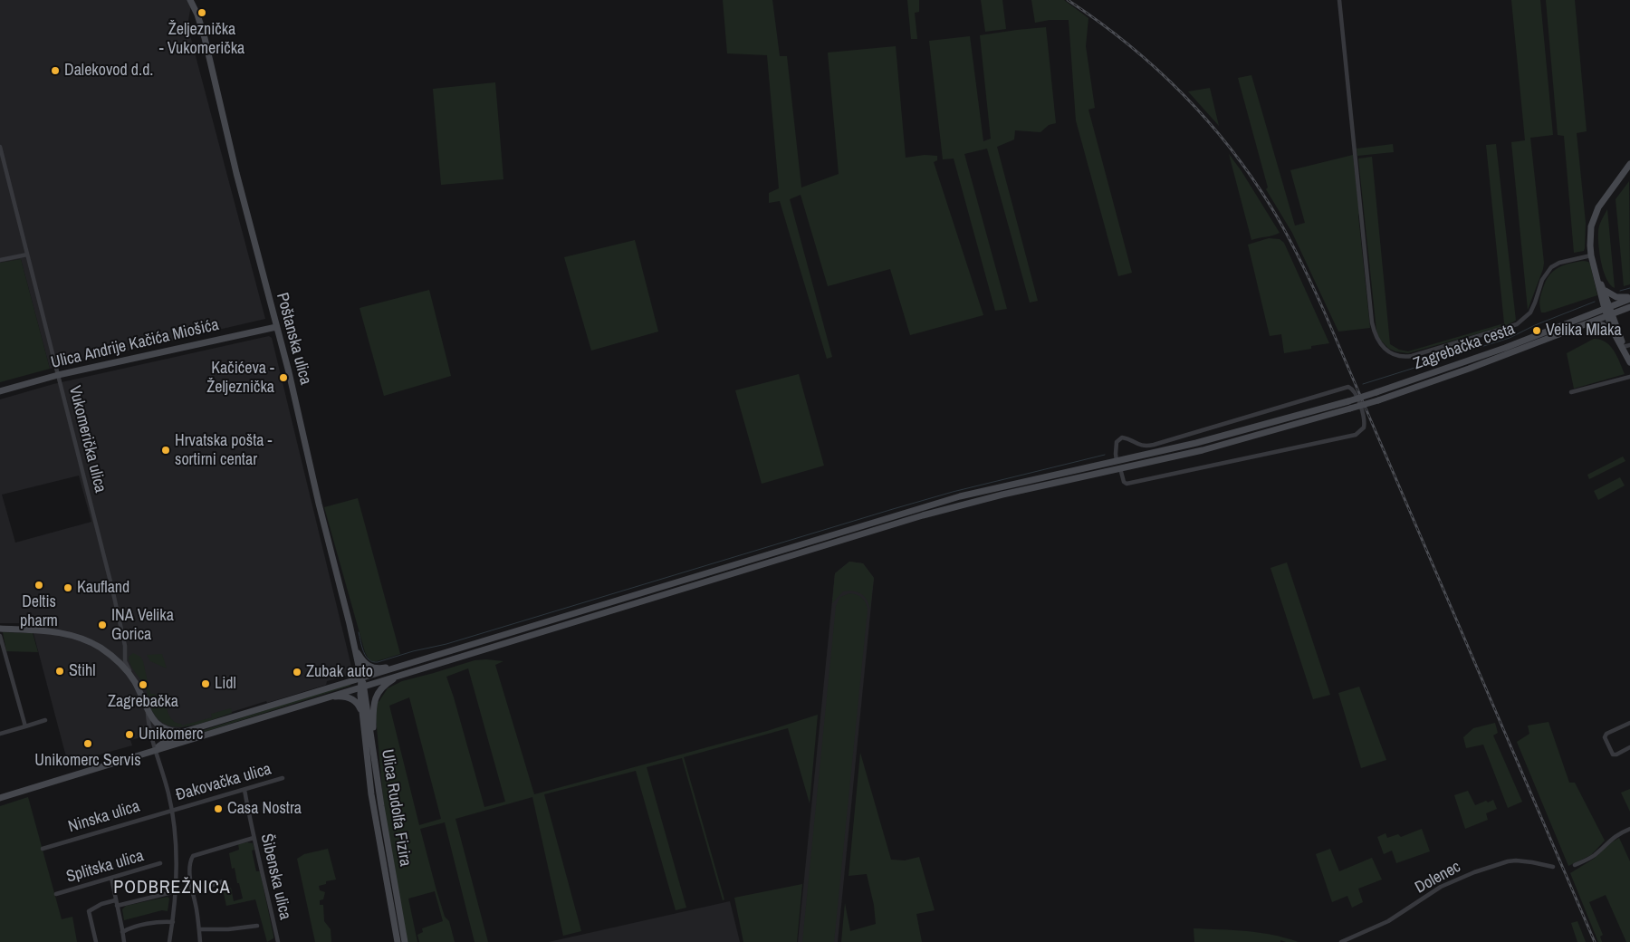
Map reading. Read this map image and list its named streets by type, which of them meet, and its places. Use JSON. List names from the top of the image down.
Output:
{
  "streets": {
    "main road": [
      "Poštanska ulica",
      "Ulica Andrije Kačića Miošića",
      "Zagrebačka cesta",
      "Ulica Rudolfa Fizira"
    ],
    "street": [
      "Vukomerička ulica",
      "Đakovačka ulica",
      "Ninska ulica",
      "Splitska ulica",
      "Šibenska ulica",
      "Dolenec"
    ]
  },
  "crossings": [
    ["Poštanska ulica", "Ulica Andrije Kačića Miošića"],
    ["Poštanska ulica", "Ulica Rudolfa Fizira"],
    ["Ulica Andrije Kačića Miošića", "Vukomerička ulica"],
    ["Đakovačka ulica", "Ninska ulica"],
    ["Đakovačka ulica", "Šibenska ulica"]
  ],
  "districts": ["PODBREŽNICA"],
  "places": [
    "Željeznička - Vukomerička",
    "Dalekovod d.d.",
    "Velika Mlaka",
    "Kačićeva - Željeznička",
    "Hrvatska pošta - sortirni centar",
    "Deltis pharm",
    "Kaufland",
    "INA Velika Gorica",
    "Stihl",
    "Zubak auto",
    "Lidl",
    "Zagrebačka",
    "Unikomerc",
    "Unikomerc Servis",
    "Casa Nostra"
  ]
}
